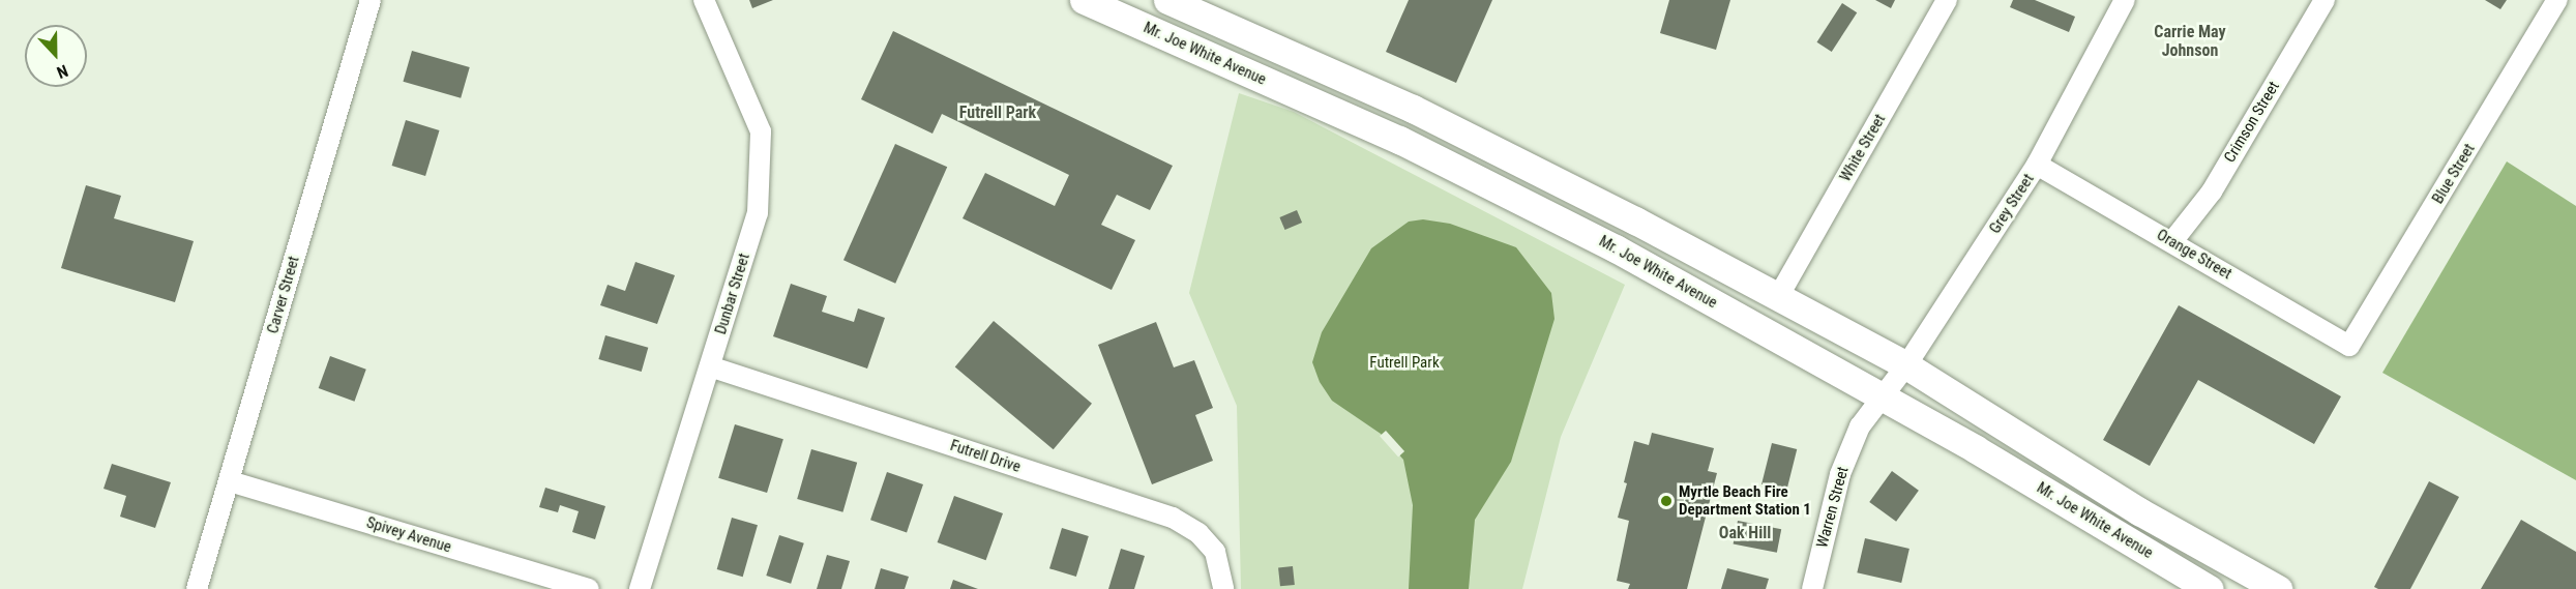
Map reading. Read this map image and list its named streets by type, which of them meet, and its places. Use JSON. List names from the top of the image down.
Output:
{
  "streets": {
    "main road": ["Mr. Joe White Avenue"],
    "street": [
      "Crimson Street",
      "White Street",
      "Blue Street",
      "Grey Street",
      "Orange Street",
      "Dunbar Street",
      "Carver Street",
      "Futrell Drive",
      "Warren Street",
      "Spivey Avenue"
    ]
  },
  "crossings": [
    ["Mr. Joe White Avenue", "White Street"],
    ["Mr. Joe White Avenue", "Grey Street"],
    ["Mr. Joe White Avenue", "Warren Street"],
    ["Crimson Street", "Orange Street"],
    ["Blue Street", "Orange Street"],
    ["Grey Street", "Orange Street"],
    ["Grey Street", "Warren Street"],
    ["Dunbar Street", "Futrell Drive"],
    ["Carver Street", "Spivey Avenue"]
  ],
  "districts": ["Carrie May Johnson", "Futrell Park", "Oak Hill"],
  "parks": ["Futrell Park"],
  "places": ["Myrtle Beach Fire Department Station 1"],
  "north": "bottom"
}
